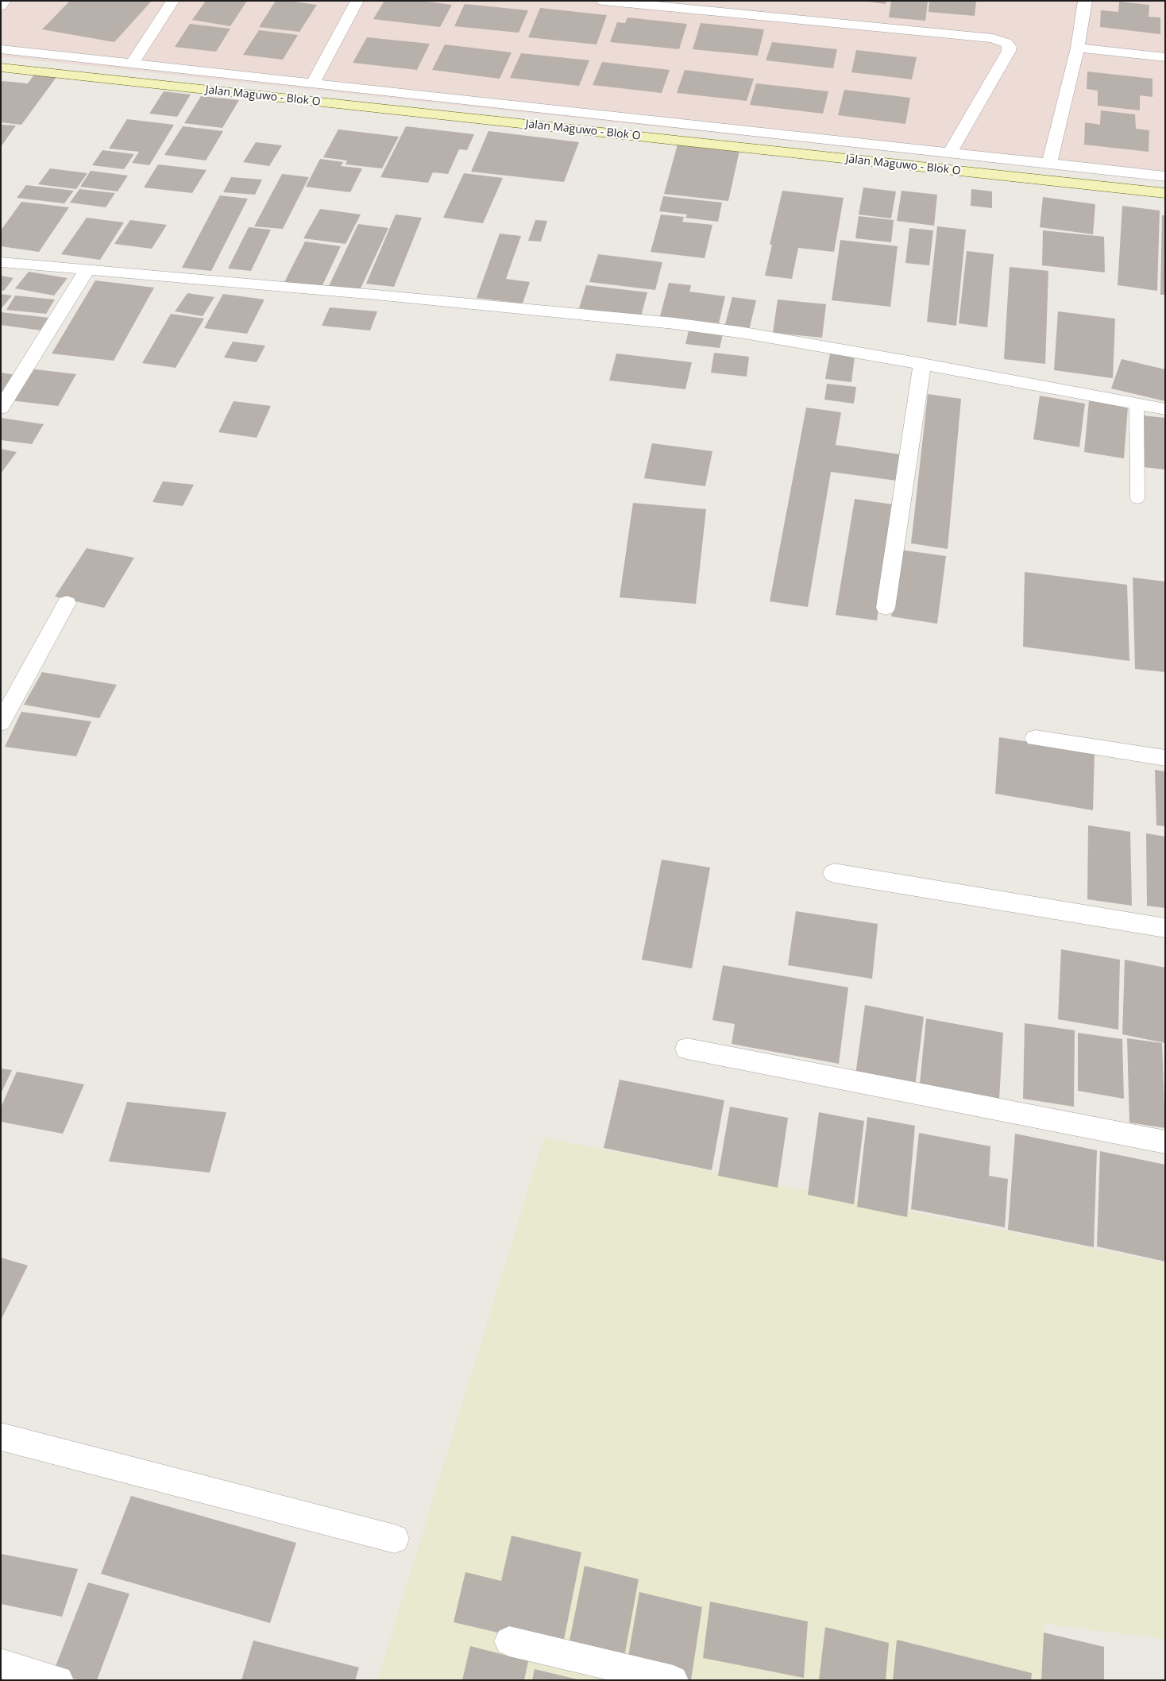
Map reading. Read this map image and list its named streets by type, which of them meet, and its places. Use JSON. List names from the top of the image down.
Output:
{
  "streets": {
    "main road": ["Jalan Maguwo - Blok O"]
  }
}
